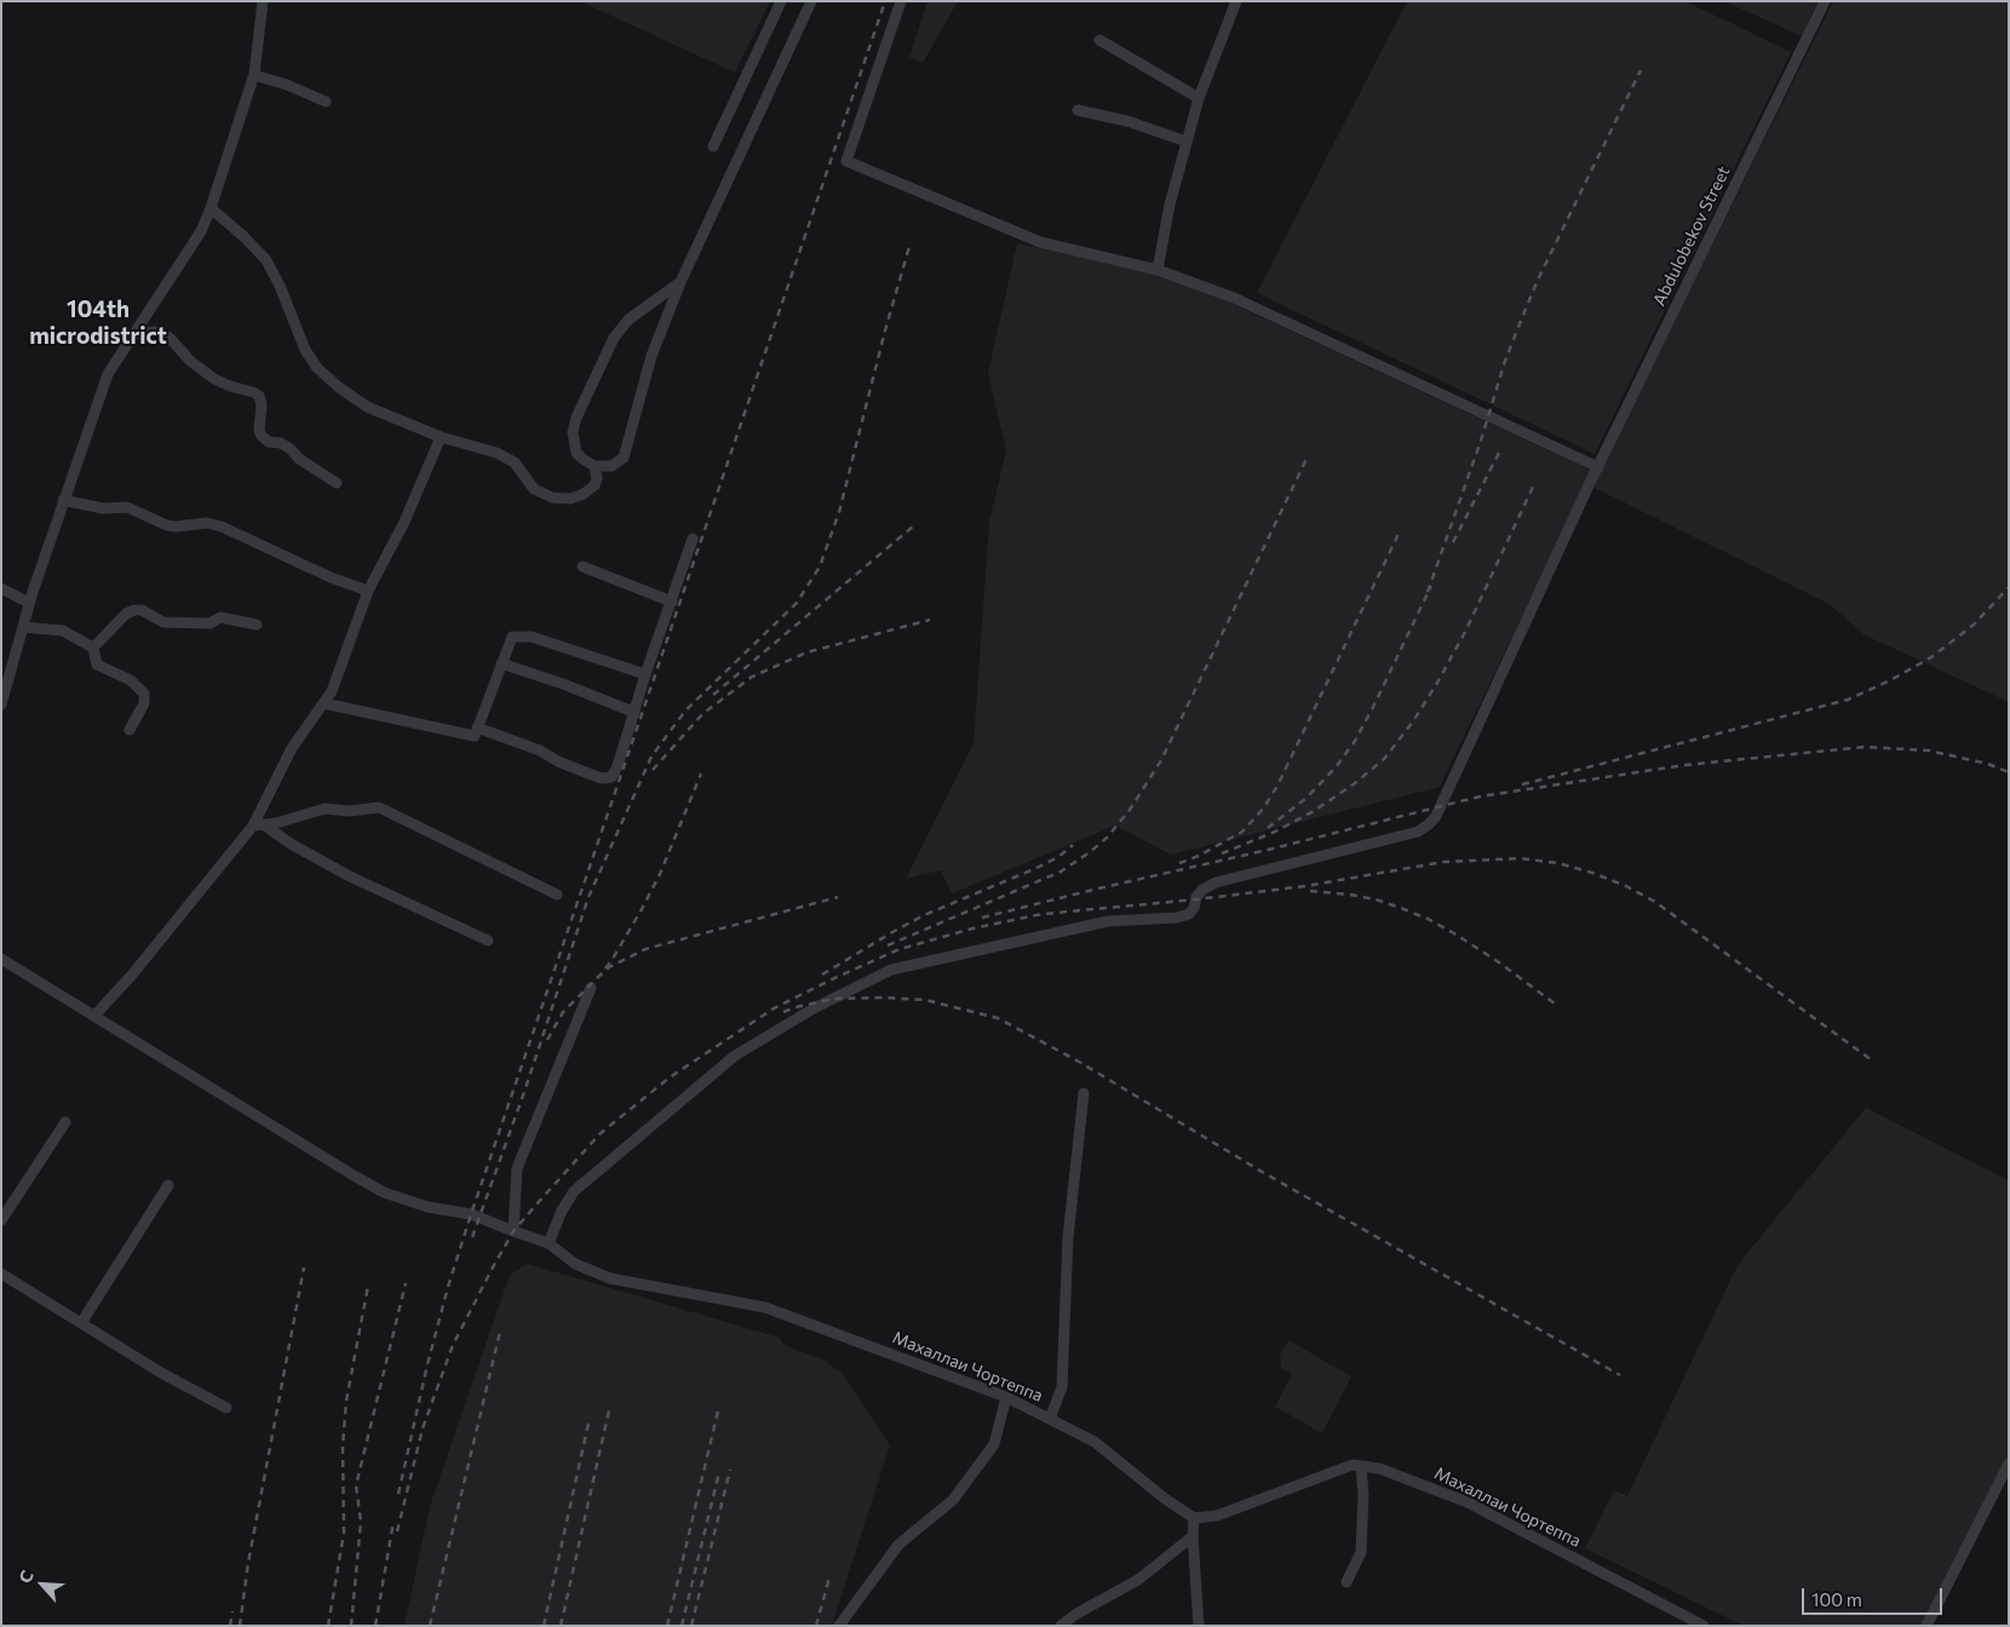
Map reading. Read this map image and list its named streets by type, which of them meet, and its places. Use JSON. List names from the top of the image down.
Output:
{
  "streets": {
    "street": ["Abdulobekov Street", "Махаллаи Чортеппа"]
  },
  "crossings": [
    ["Abdulobekov Street", "Махаллаи Чортеппа"]
  ],
  "districts": ["104th microdistrict"],
  "scale_bar": "100 m",
  "north": "top left"
}
